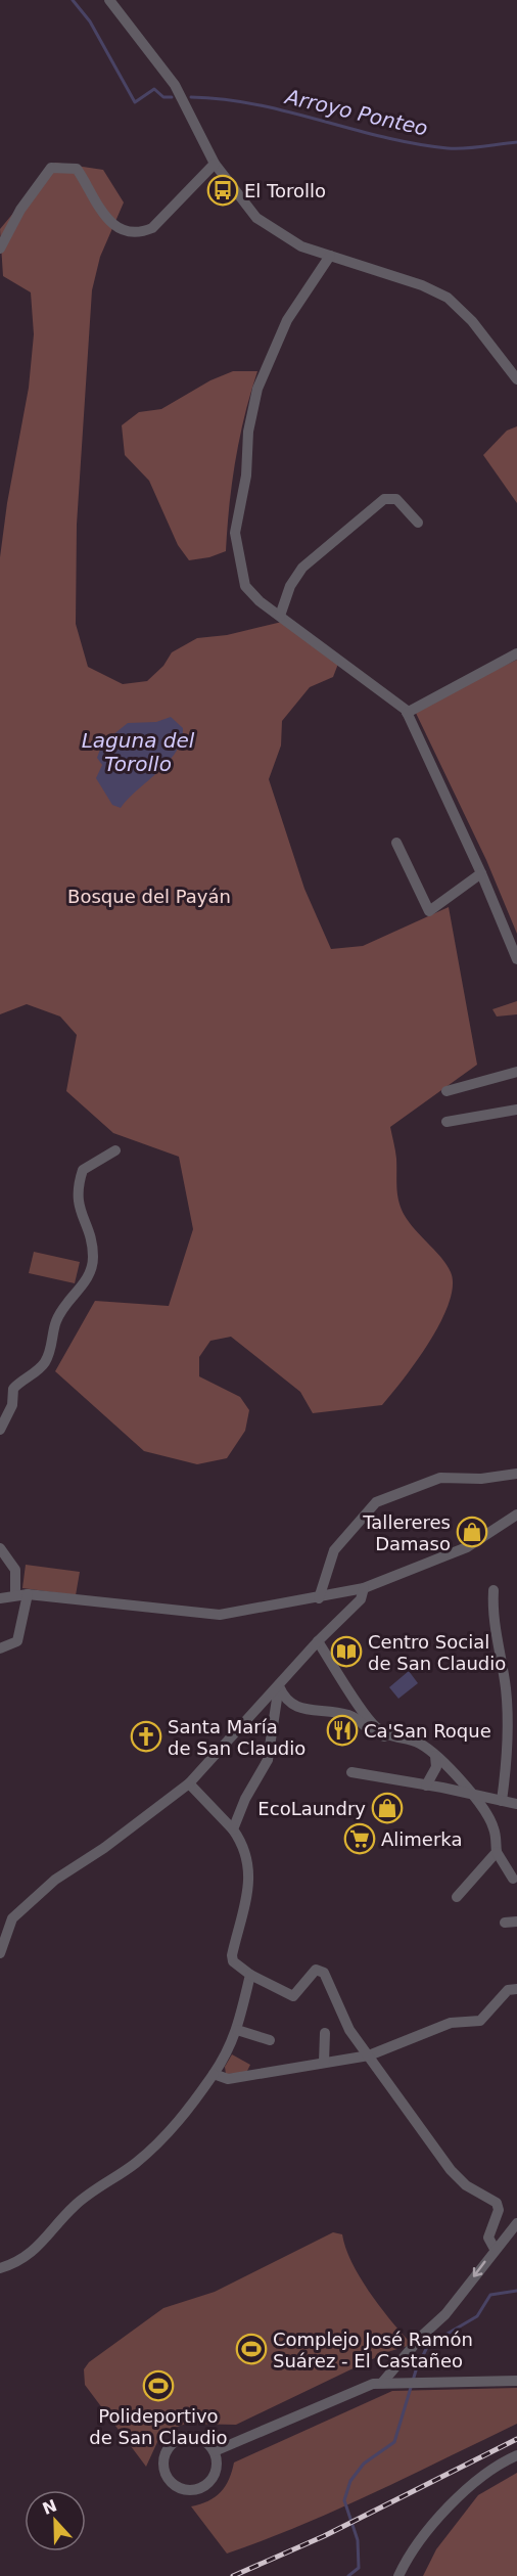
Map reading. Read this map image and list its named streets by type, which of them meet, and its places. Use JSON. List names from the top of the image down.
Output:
{
  "water": ["Arroyo Ponteo", "Laguna del Torollo"],
  "parks": ["Bosque del Payán"],
  "places": {
    "bus stop": ["El Torollo"],
    "shop": ["Tallereres Damaso", "EcoLaundry"],
    "library": ["Centro Social de San Claudio"],
    "restaurant": ["Ca'San Roque"],
    "church": ["Santa María de San Claudio"],
    "supermarket": ["Alimerka"],
    "sports": ["Complejo José Ramón Suárez - El Castañeo", "Polideportivo de San Claudio"]
  },
  "north": "top"
}
